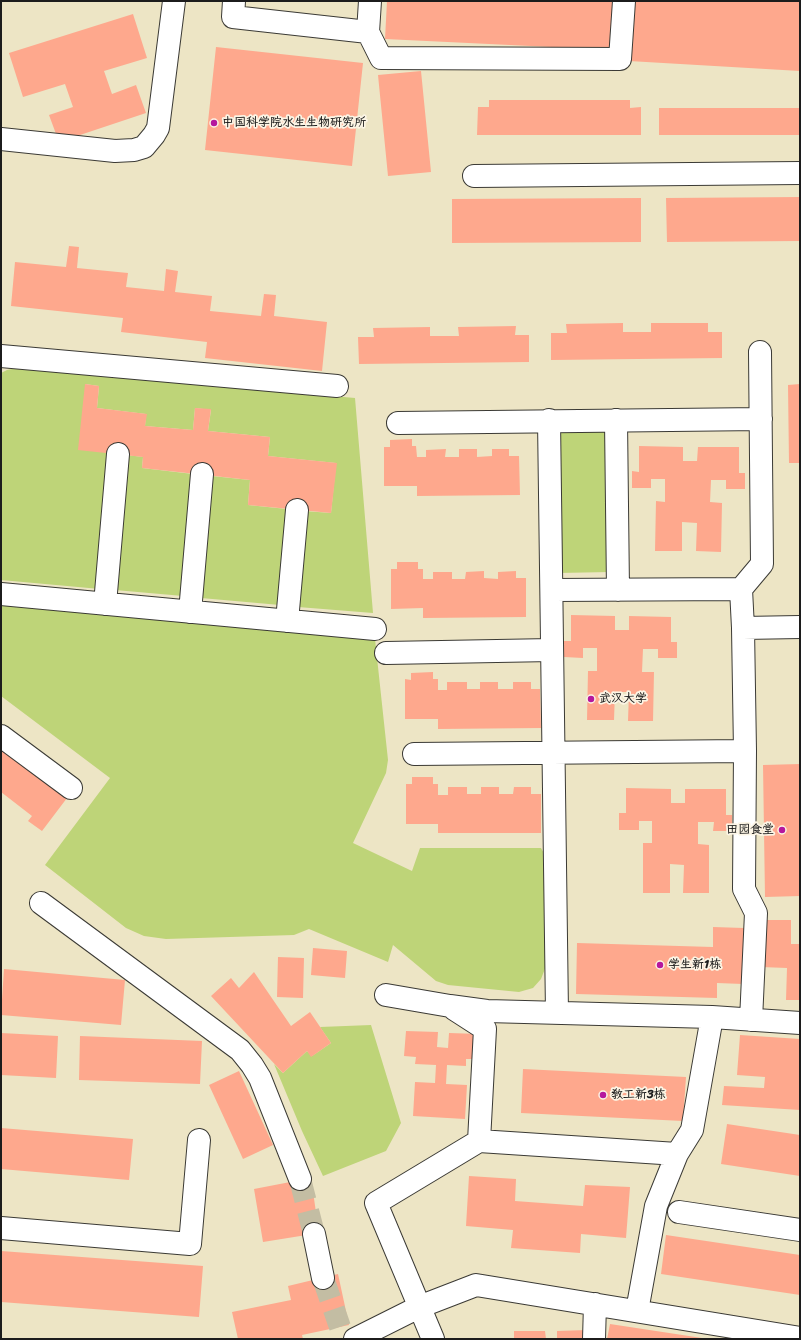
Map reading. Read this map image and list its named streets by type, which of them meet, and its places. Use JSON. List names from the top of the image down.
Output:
{
  "places": [
    "中国科学院水生生物研究所",
    "武汉大学",
    "田园食堂",
    "学生新1栋",
    "教工新3栋"
  ]
}
